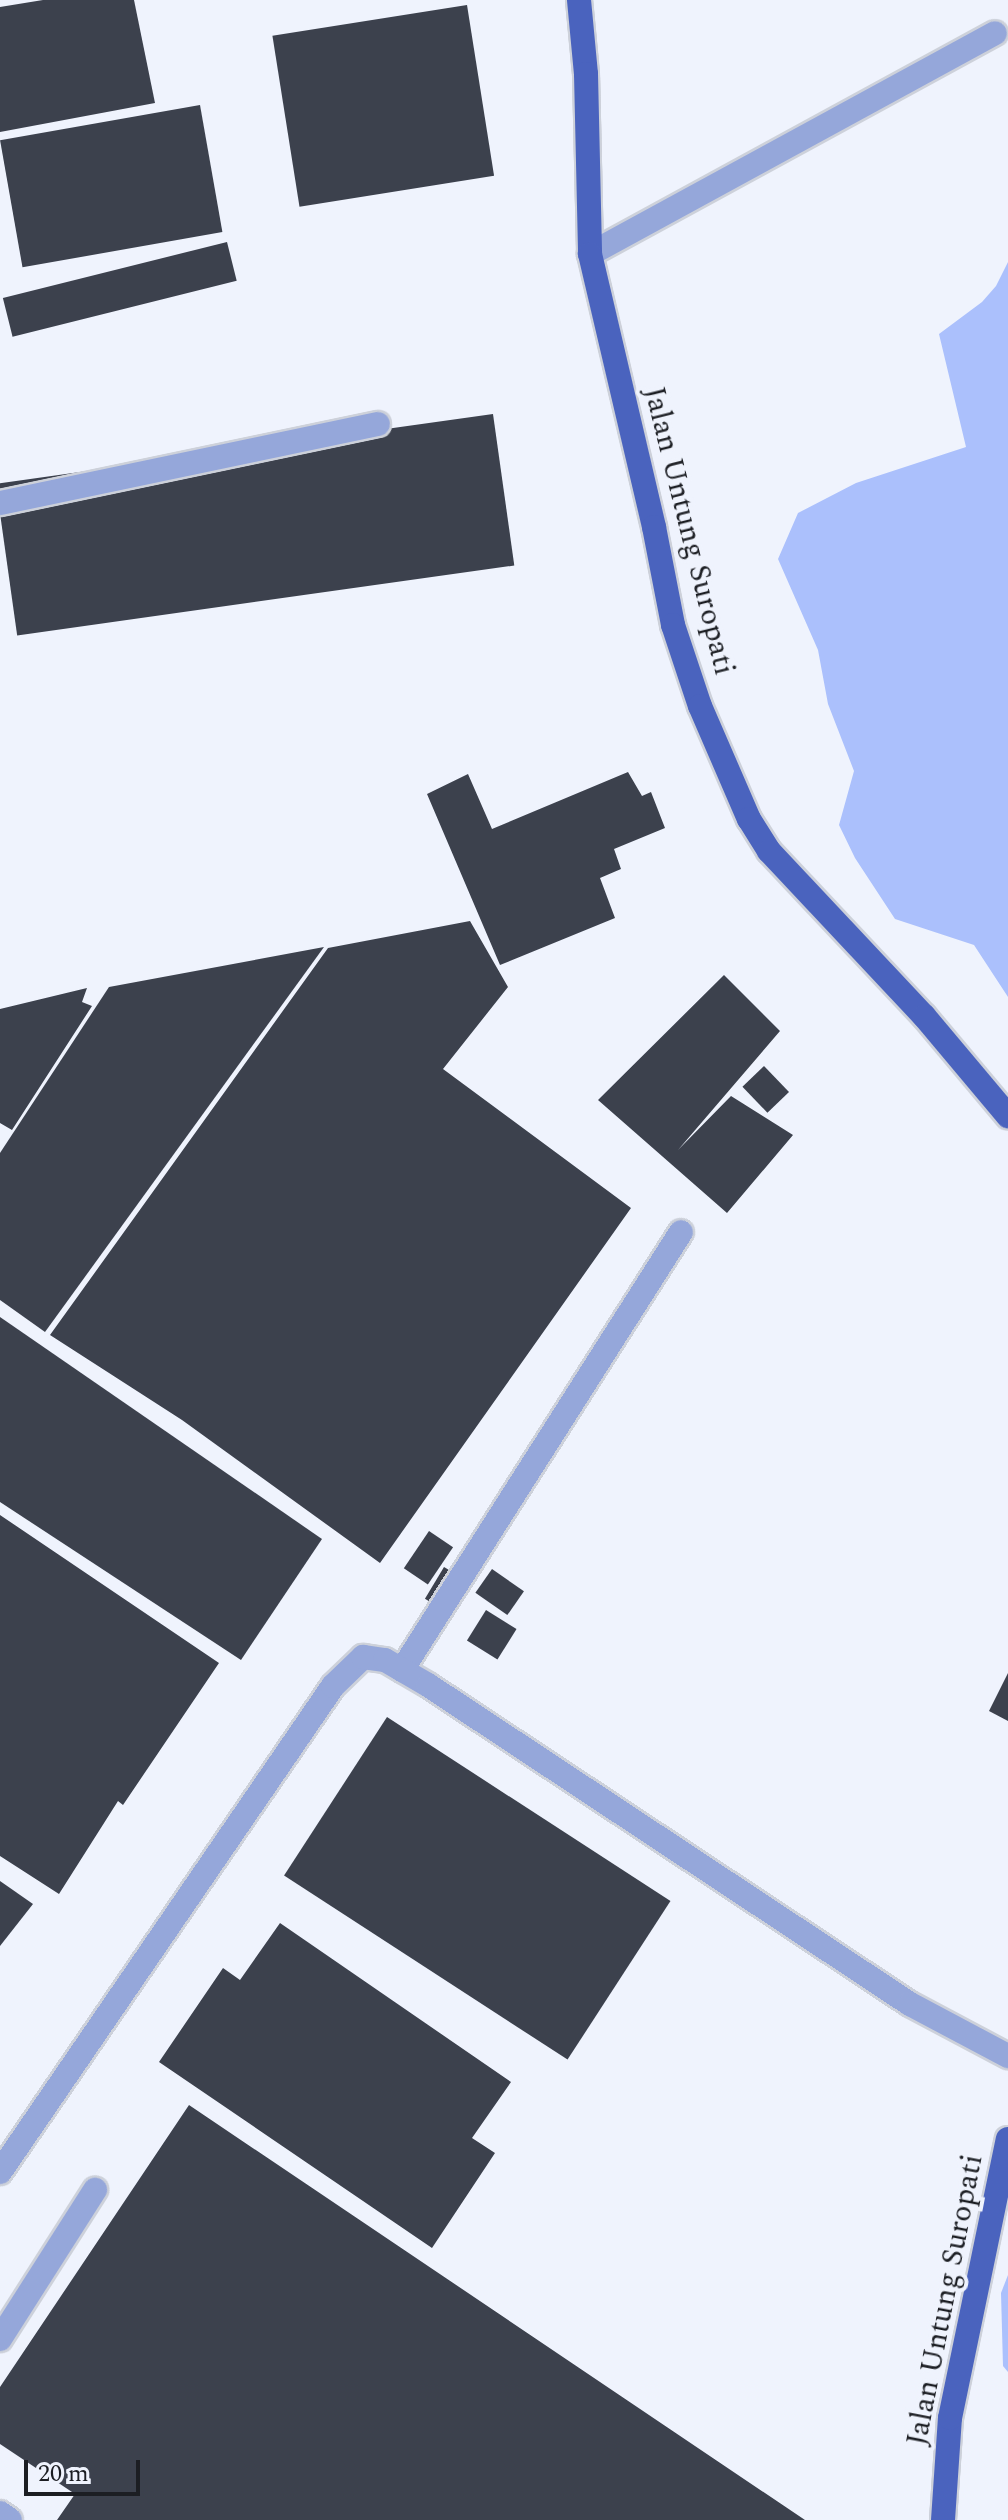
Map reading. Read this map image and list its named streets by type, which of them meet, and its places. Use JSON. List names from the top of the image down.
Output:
{
  "streets": {
    "main road": ["Jalan Untung Suropati"]
  },
  "scale_bar": "20 m"
}
